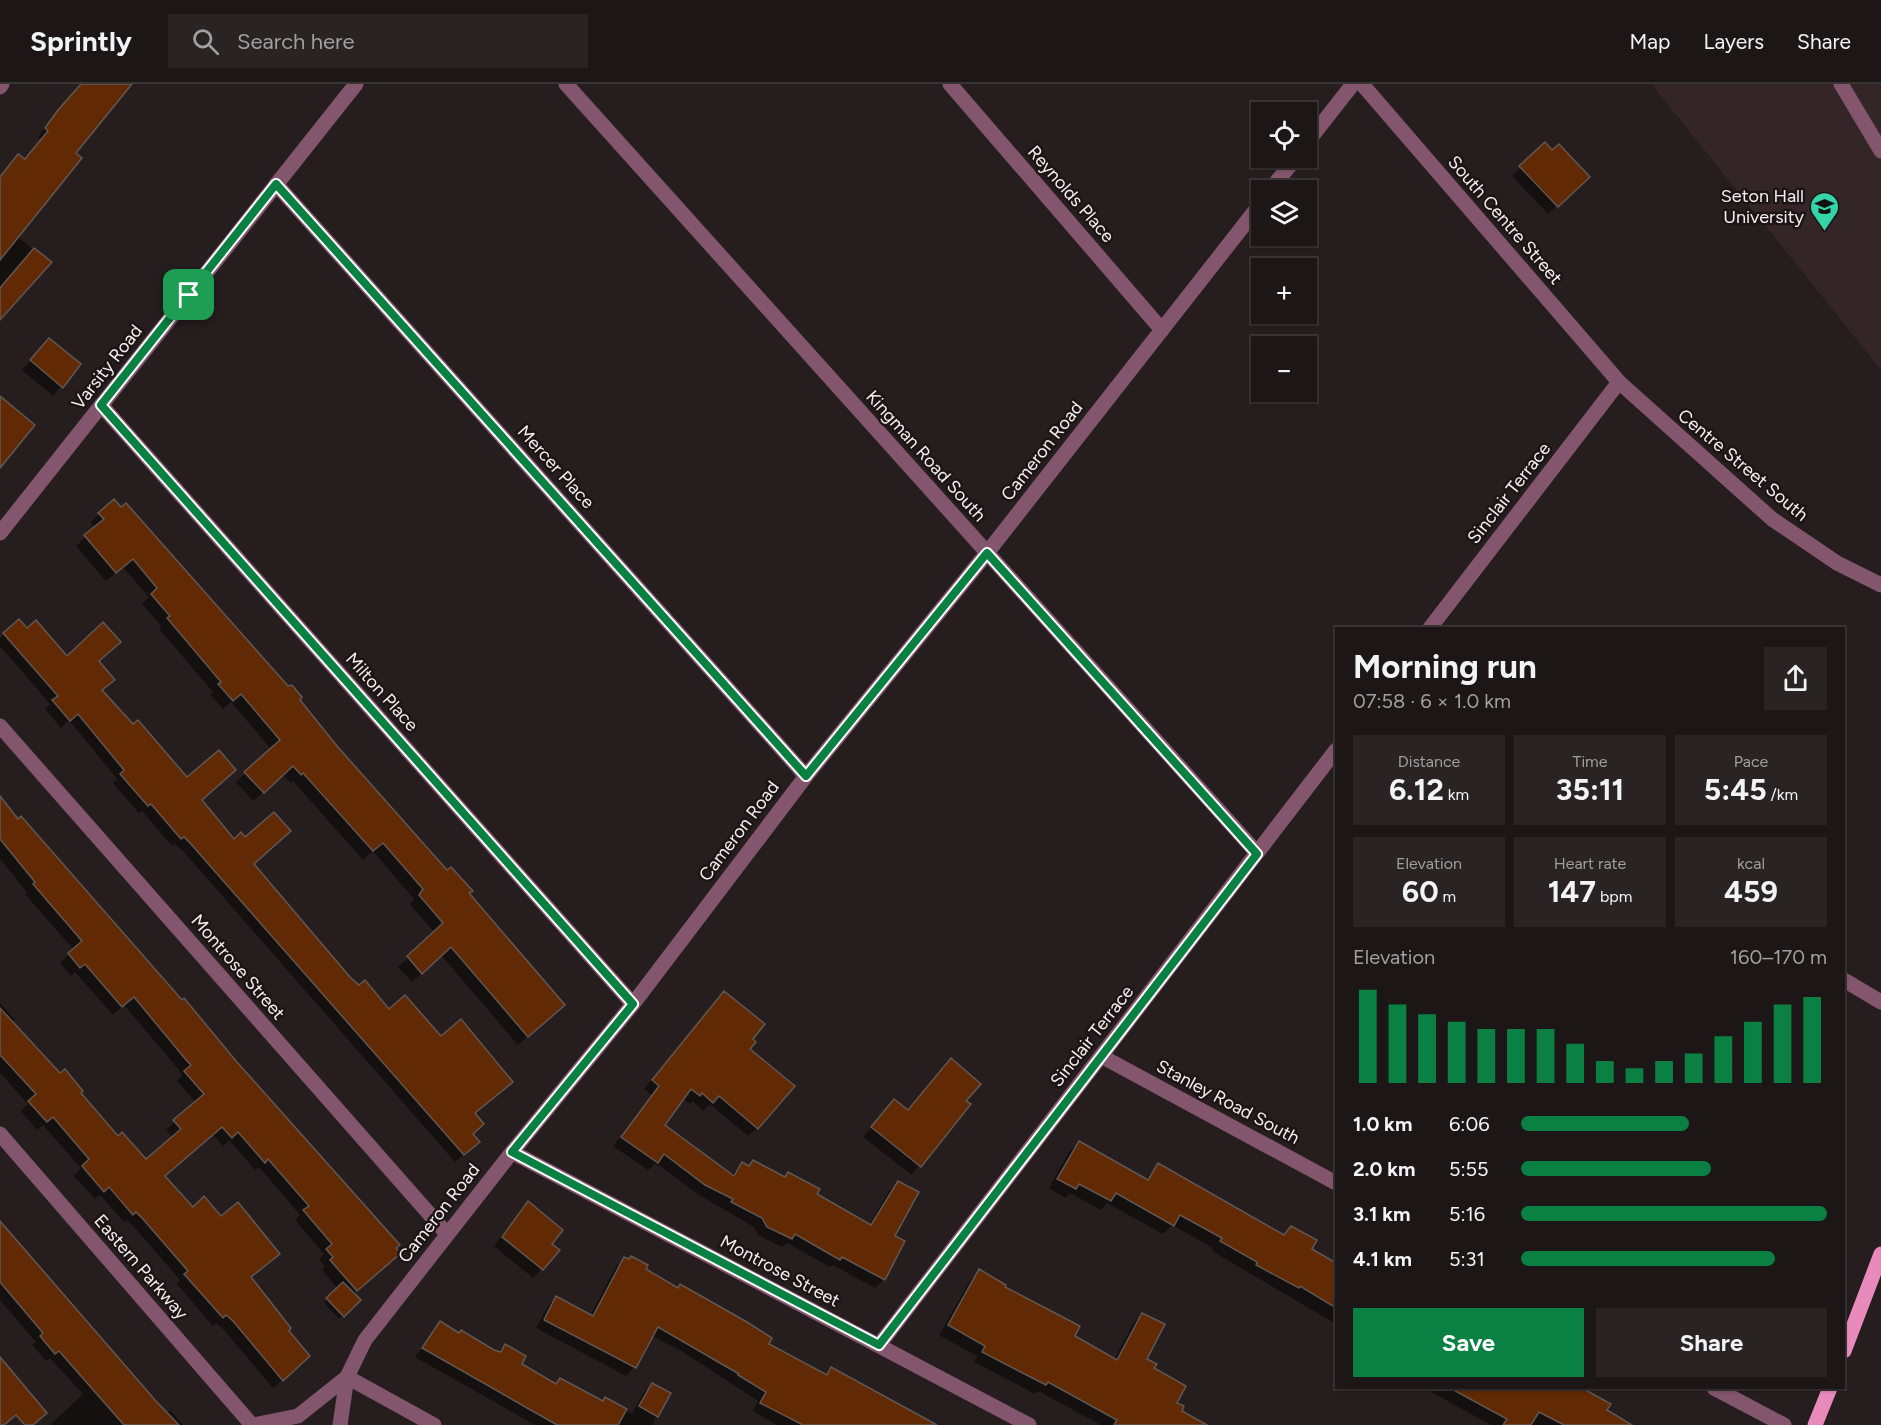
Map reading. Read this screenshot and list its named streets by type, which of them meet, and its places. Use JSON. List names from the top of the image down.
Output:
{
  "streets": {
    "street": [
      "Reynolds Place",
      "South Centre Street",
      "Varsity Road",
      "Cameron Road",
      "Kingman Road South",
      "Centre Street South",
      "Mercer Place",
      "Sinclair Terrace",
      "Milton Place",
      "Montrose Street",
      "Stanley Road South",
      "Eastern Parkway"
    ]
  },
  "crossings": [
    ["Reynolds Place", "Cameron Road"],
    ["South Centre Street", "Centre Street South"],
    ["South Centre Street", "Sinclair Terrace"],
    ["Varsity Road", "Mercer Place"],
    ["Varsity Road", "Milton Place"],
    ["Cameron Road", "Kingman Road South"],
    ["Cameron Road", "Mercer Place"],
    ["Cameron Road", "Milton Place"],
    ["Cameron Road", "Montrose Street"],
    ["Cameron Road", "Eastern Parkway"],
    ["Kingman Road South", "Sinclair Terrace"],
    ["Centre Street South", "Sinclair Terrace"],
    ["Sinclair Terrace", "Montrose Street"],
    ["Sinclair Terrace", "Stanley Road South"]
  ],
  "places": {
    "school or university": ["Seton Hall University"]
  },
  "page": {
    "header": "Sprintly",
    "search": "Search here",
    "nav": ["Map", "Layers", "Share"],
    "map_buttons": ["+", "−"],
    "heading": ["Morning run", "07:58 · 6 × 1.0 km"],
    "stats": [
      ["Distance", "6.12 km"],
      ["Time", "35:11"],
      ["Pace", "5:45 /km"],
      ["Elevation", "60 m"],
      ["Heart rate", "147 bpm"],
      ["kcal", "459"]
    ],
    "chart": ["Elevation", "160–170 m"],
    "list": [
      {
        "name": "1.0 km",
        "note": "6:06"
      },
      {
        "name": "2.0 km",
        "note": "5:55"
      },
      {
        "name": "3.1 km",
        "note": "5:16"
      },
      {
        "name": "4.1 km",
        "note": "5:31"
      }
    ],
    "buttons": ["Save", "Share"]
  }
}
